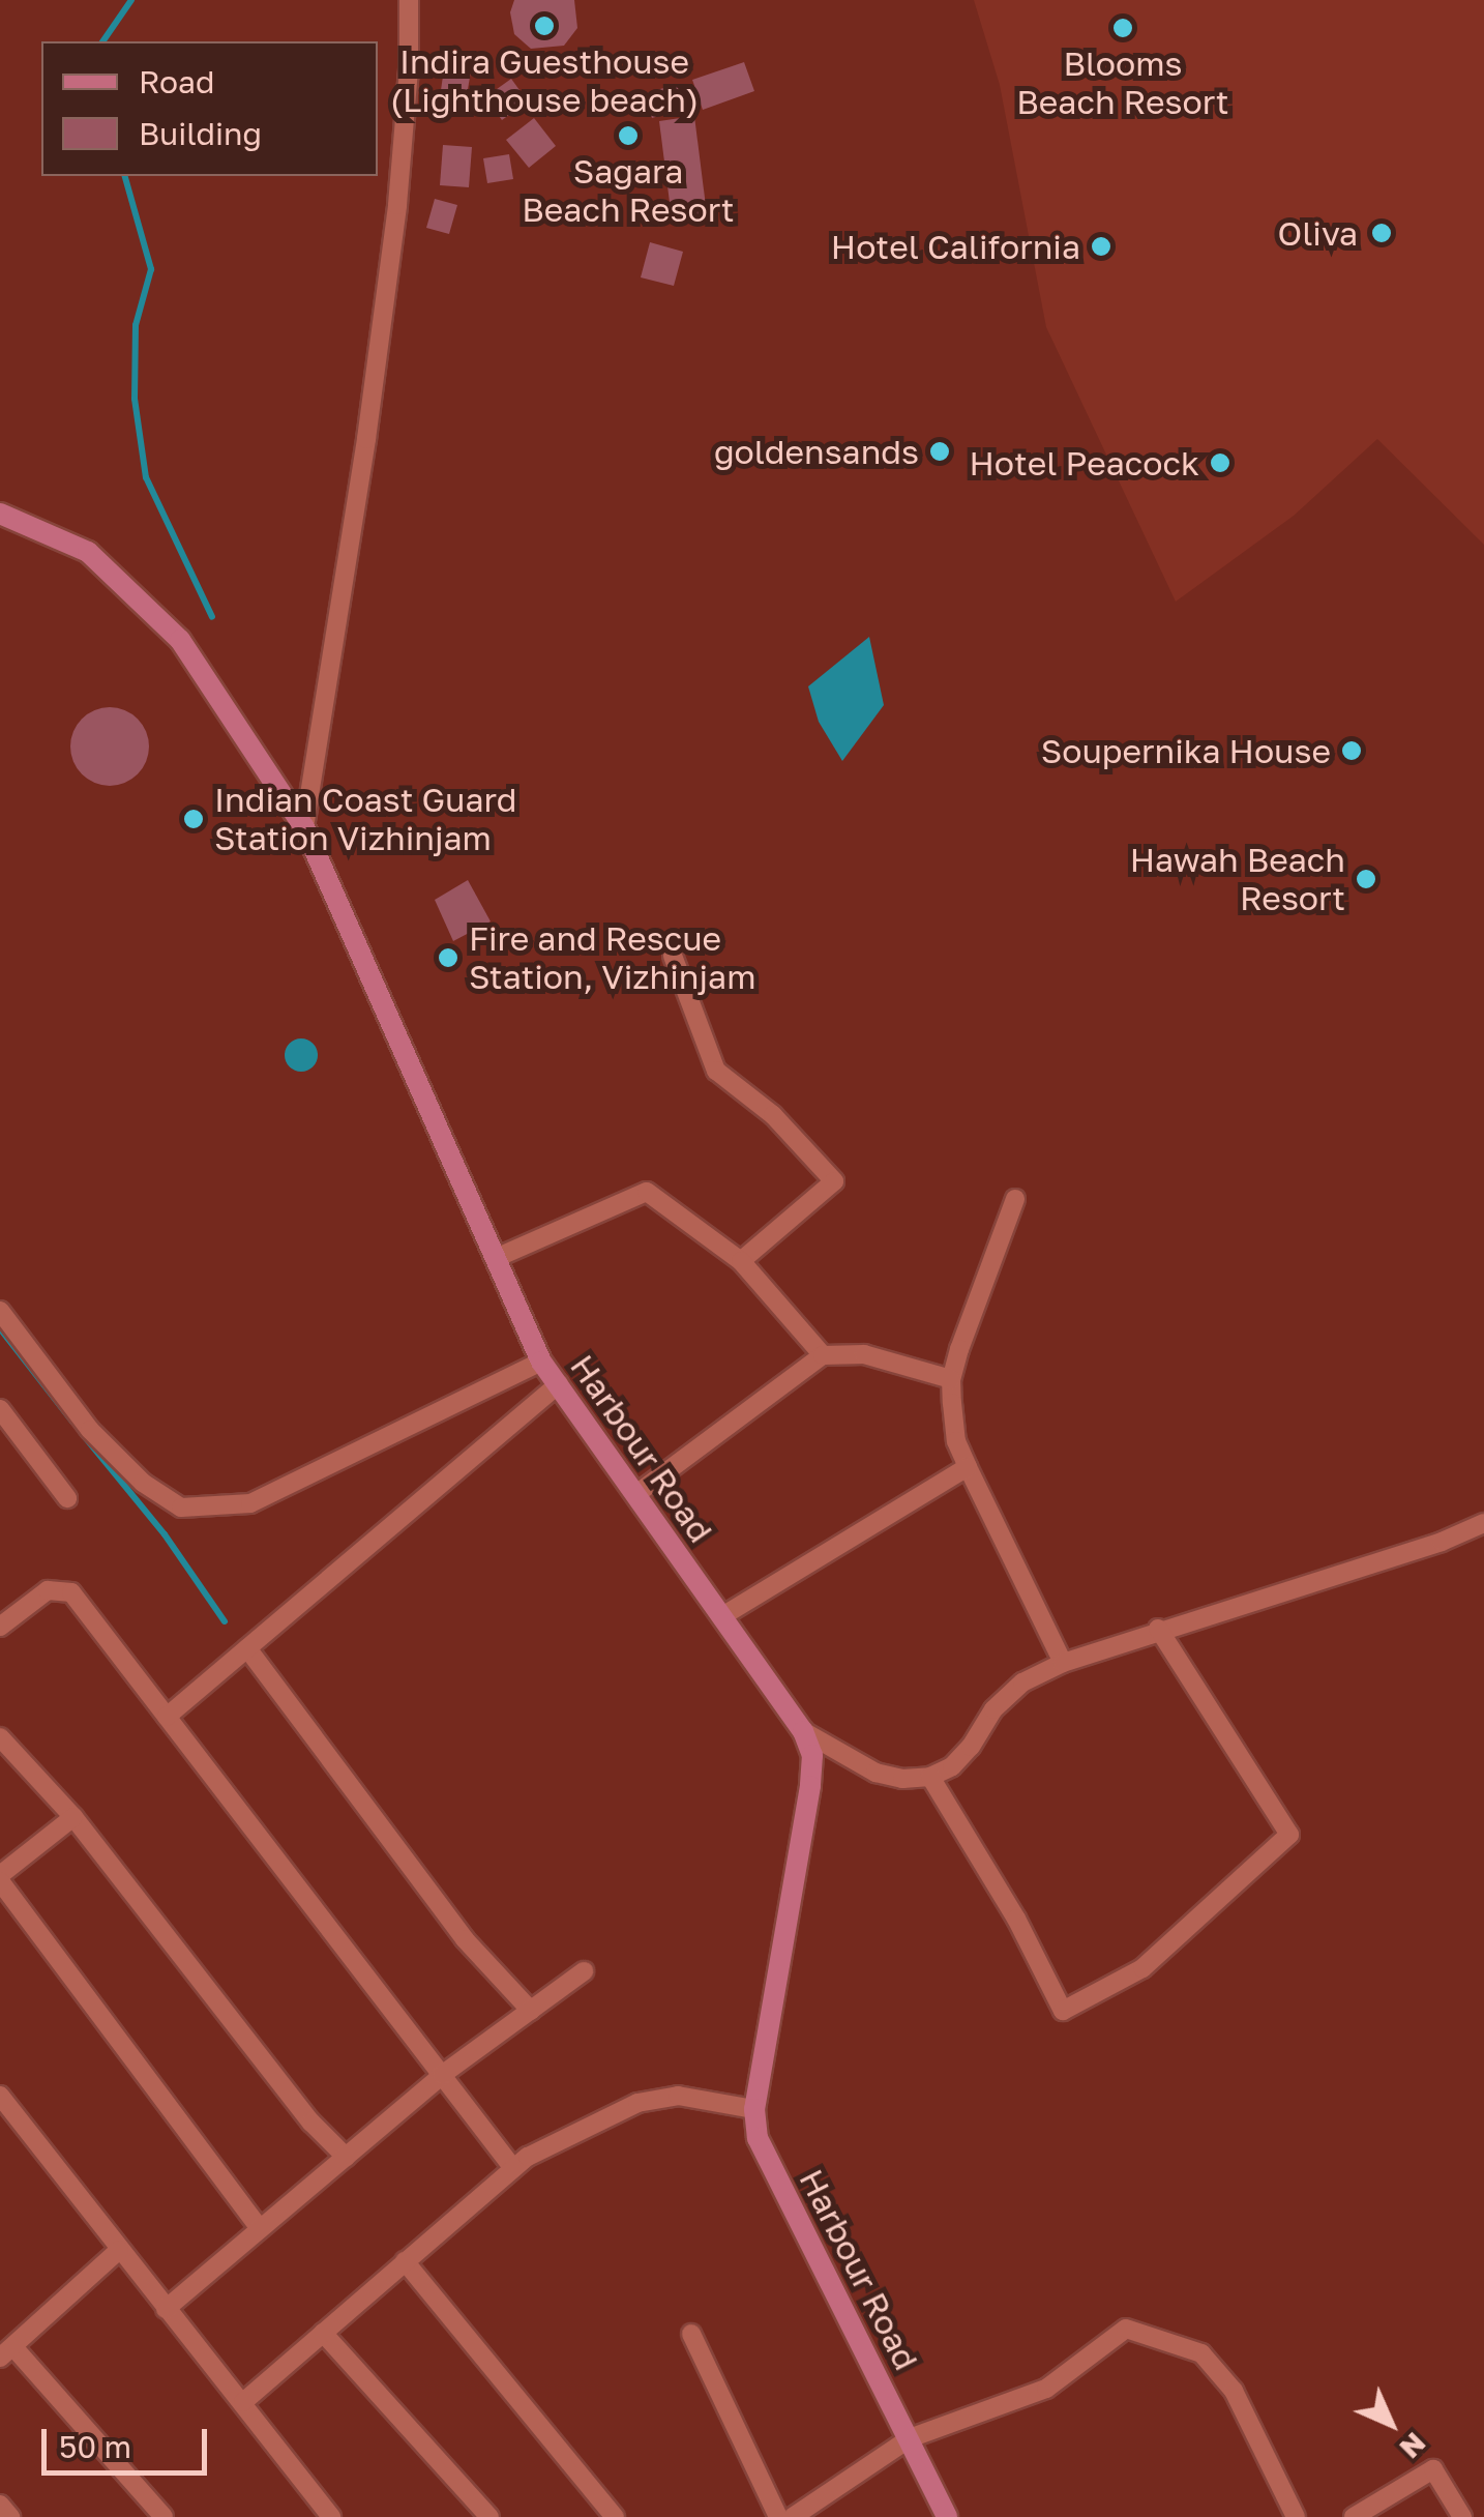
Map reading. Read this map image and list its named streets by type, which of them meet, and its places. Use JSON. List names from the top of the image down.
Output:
{
  "streets": {
    "street": ["Harbour Road"]
  },
  "places": [
    "Indira Guesthouse (Lighthouse beach)",
    "Blooms Beach Resort",
    "Sagara Beach Resort",
    "Oliva",
    "Hotel California",
    "goldensands",
    "Hotel Peacock",
    "Soupernika House",
    "Indian Coast Guard Station Vizhinjam",
    "Hawah Beach Resort",
    "Fire and Rescue Station, Vizhinjam"
  ],
  "legend": ["Road", "Building"],
  "scale_bar": "50 m",
  "north": "bottom right"
}
